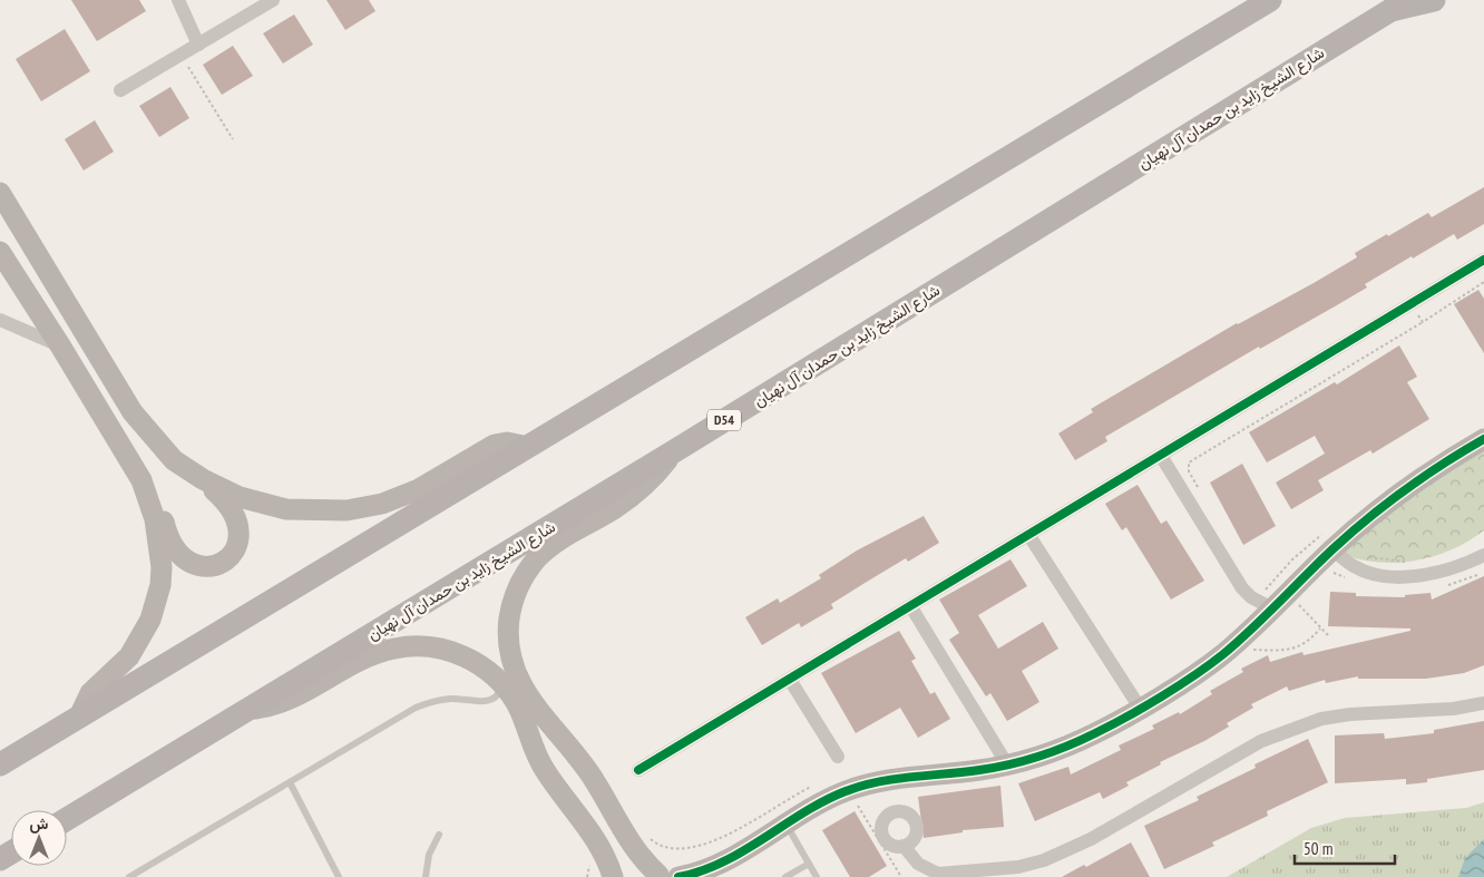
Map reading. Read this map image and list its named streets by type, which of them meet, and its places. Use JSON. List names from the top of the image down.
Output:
{
  "streets": {
    "main road": ["شارع الشيخ زايد بن حمدان آل نهيان", "D54"]
  },
  "scale_bar": "50 m",
  "north": "top"
}
